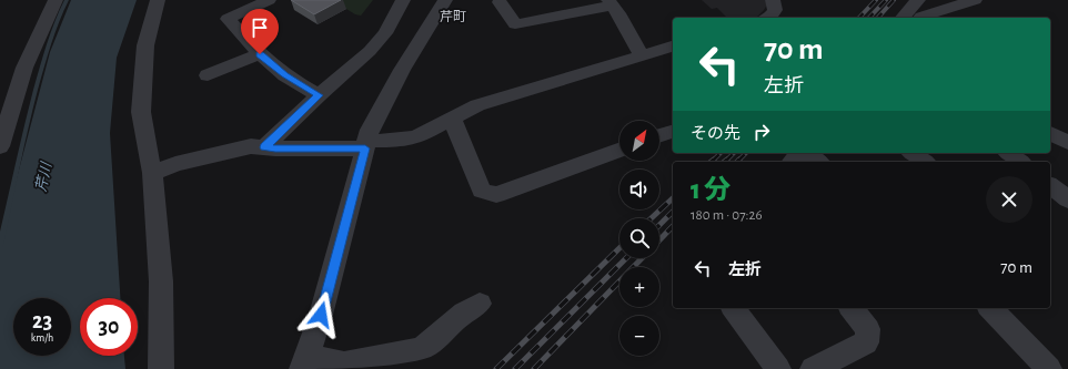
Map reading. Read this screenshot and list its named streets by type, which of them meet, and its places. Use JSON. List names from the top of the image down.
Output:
{
  "districts": ["芹町"],
  "water": ["芹川"],
  "north": "top right",
  "page": {
    "turn": ["70 m", "左折"],
    "then": "その先",
    "map_buttons": ["+", "−"],
    "heading": ["1 分", "180 m · 07:26"],
    "list": [
      {
        "name": "左折",
        "value": "70 m"
      }
    ],
    "speed": "23 km/h",
    "limit": "30"
  }
}
